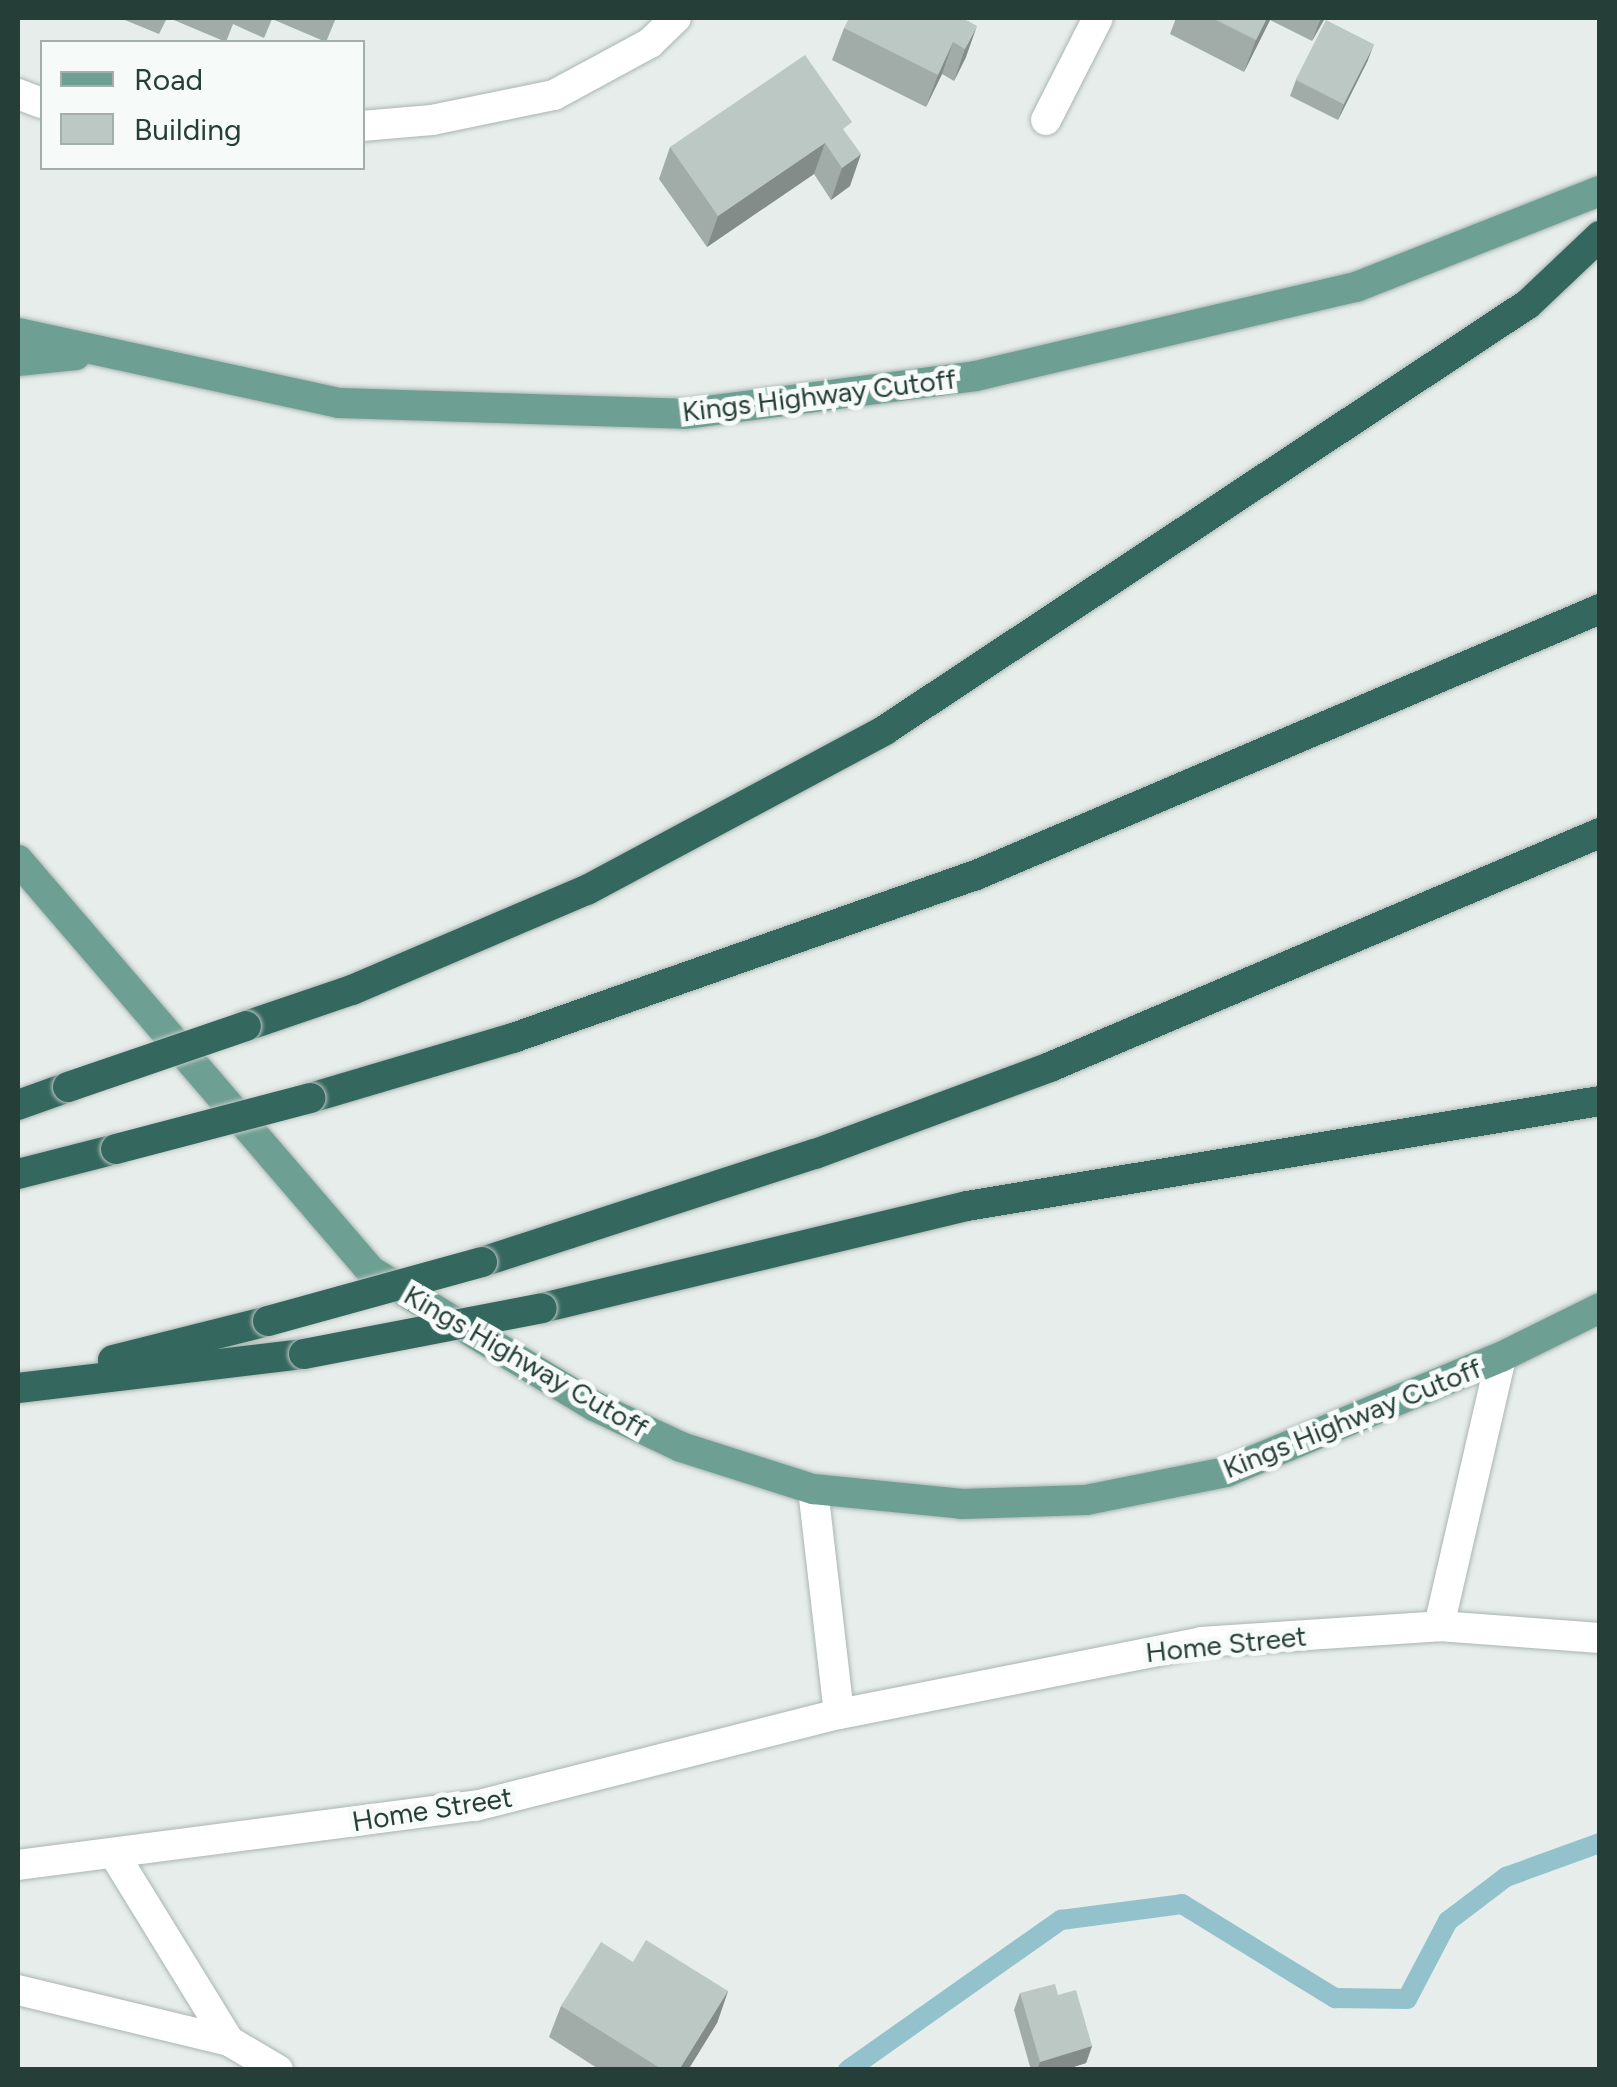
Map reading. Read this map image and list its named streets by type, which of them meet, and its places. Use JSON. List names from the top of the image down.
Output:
{
  "streets": {
    "main road": ["Kings Highway Cutoff"],
    "street": ["Home Street"]
  },
  "legend": ["Road", "Building"]
}
